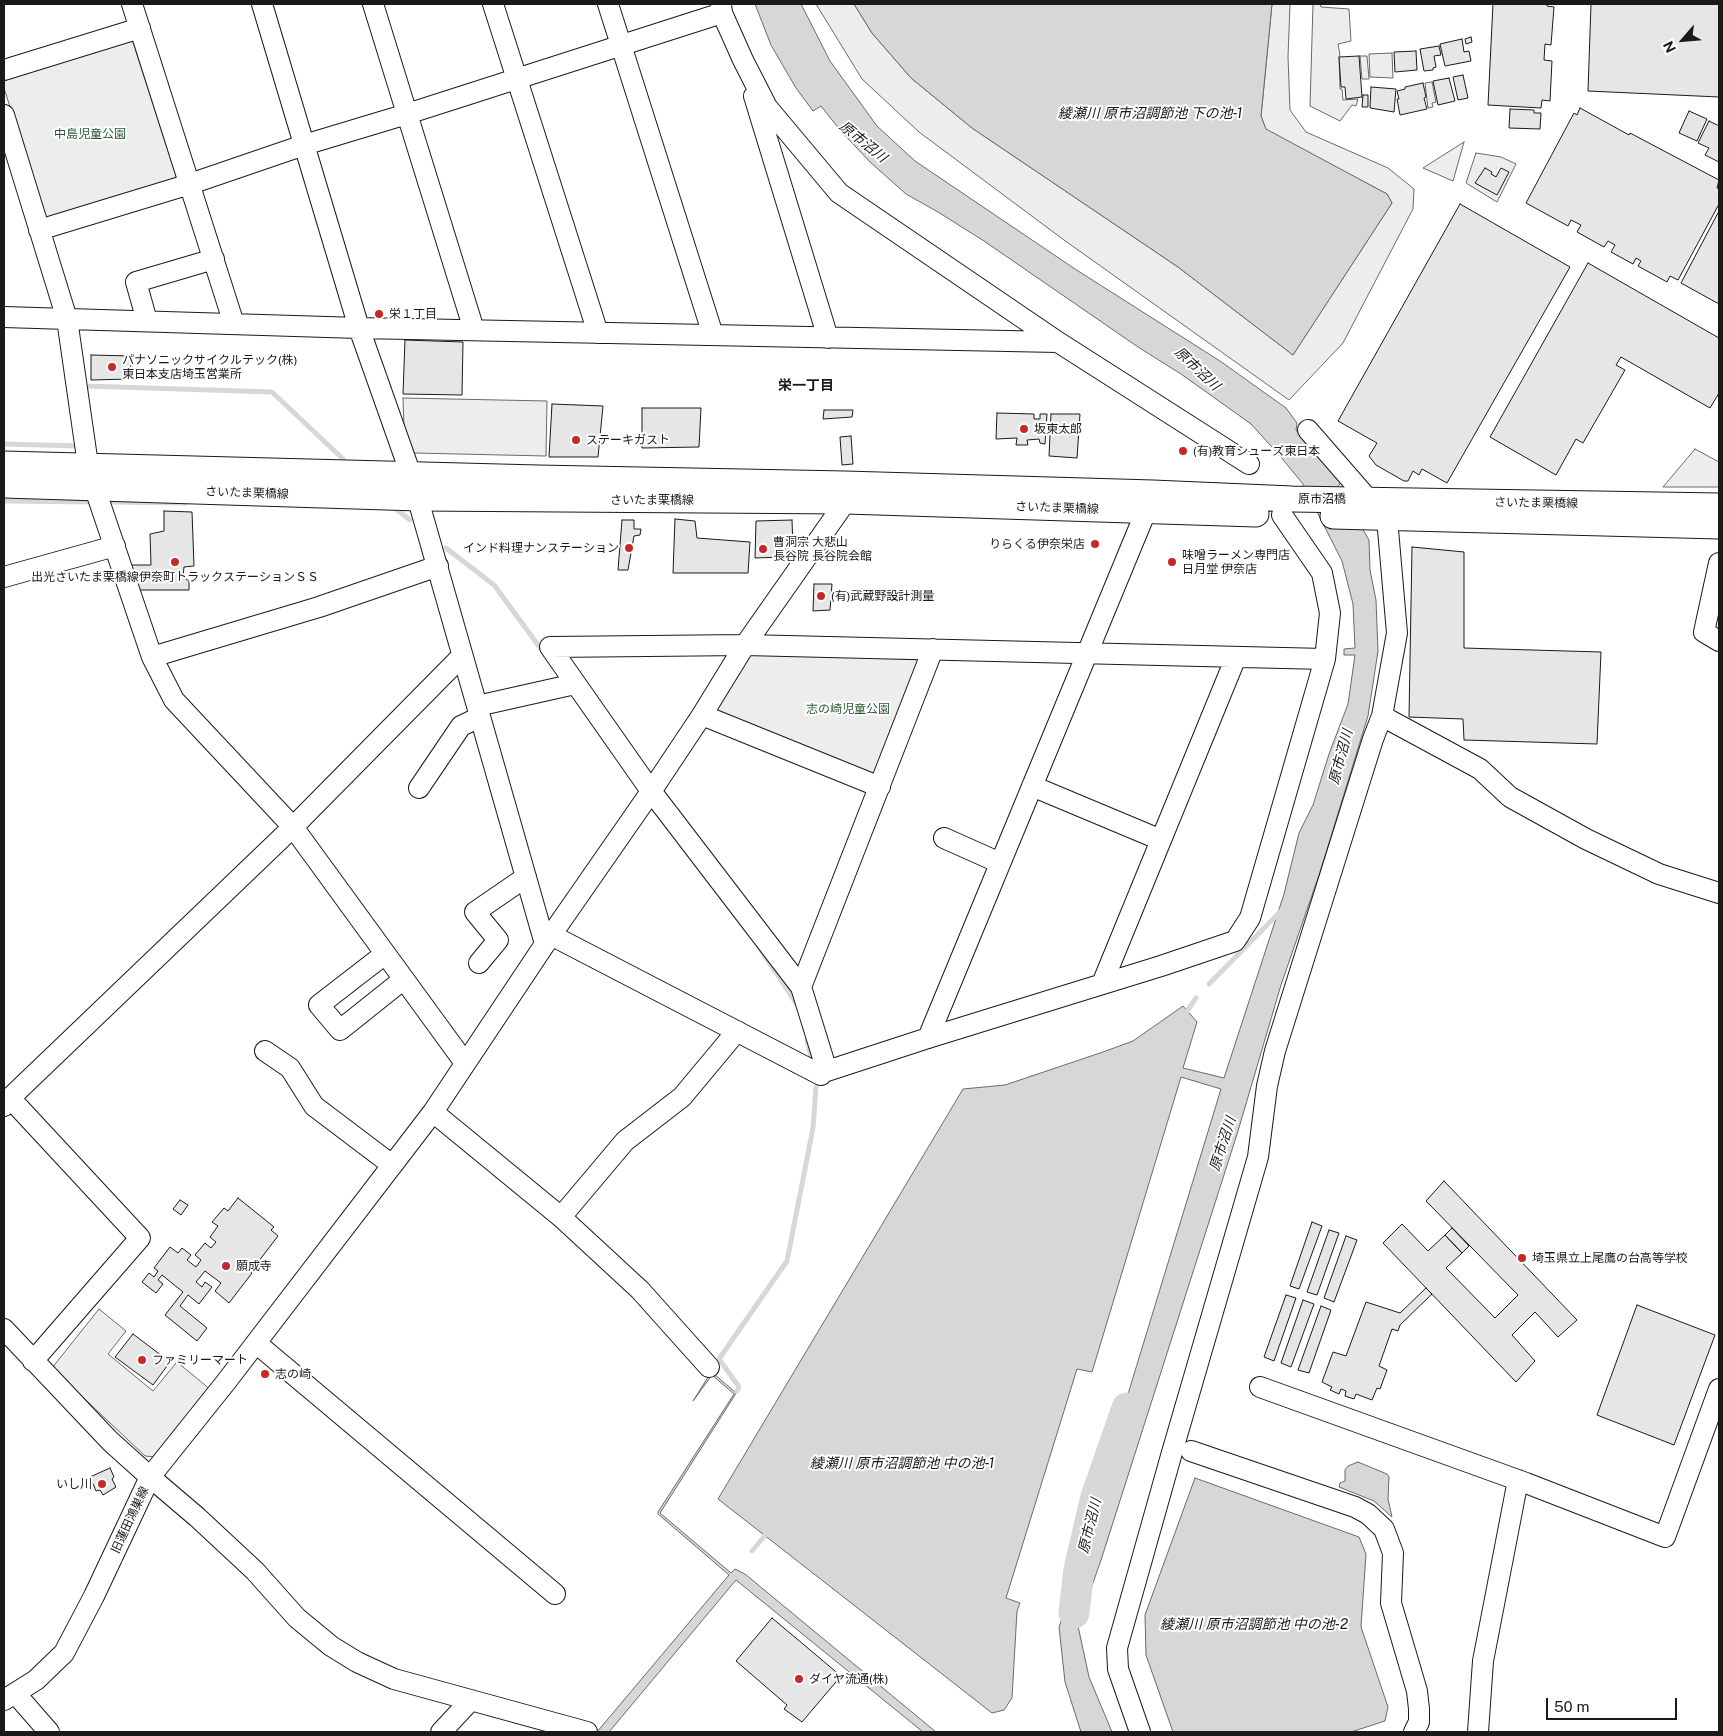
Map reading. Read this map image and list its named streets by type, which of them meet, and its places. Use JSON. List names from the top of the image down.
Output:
{
  "streets": {
    "main road": ["さいたま栗橋線", "原市沼橋"],
    "street": ["旧蓮田鴻巣線"]
  },
  "crossings": [
    ["さいたま栗橋線", "原市沼橋"]
  ],
  "districts": ["栄一丁目"],
  "water": [
    "綾瀬川 原市沼調節池 下の池-1",
    "原市沼川",
    "綾瀬川 原市沼調節池 中の池-1",
    "綾瀬川 原市沼調節池 中の池-2"
  ],
  "parks": ["中島児童公園", "志の崎児童公園"],
  "places": [
    "栄１丁目",
    "パナソニックサイクルテック(株) 東日本支店埼玉営業所",
    "坂東太郎",
    "ステーキガスト",
    "(有)教育シューズ東日本",
    "りらくる伊奈栄店",
    "インド料理ナンステーション",
    "曹洞宗 大悲山 長谷院 長谷院会館",
    "出光さいたま栗橋線伊奈町トラックステーションＳＳ",
    "味噌ラーメン専門店 日月堂 伊奈店",
    "(有)武蔵野設計測量",
    "埼玉県立上尾鷹の台高等学校",
    "願成寺",
    "ファミリーマート",
    "志の崎",
    "いし川",
    "ダイヤ流通(株)"
  ],
  "scale_bar": "50 m",
  "north": "bottom left"
}
